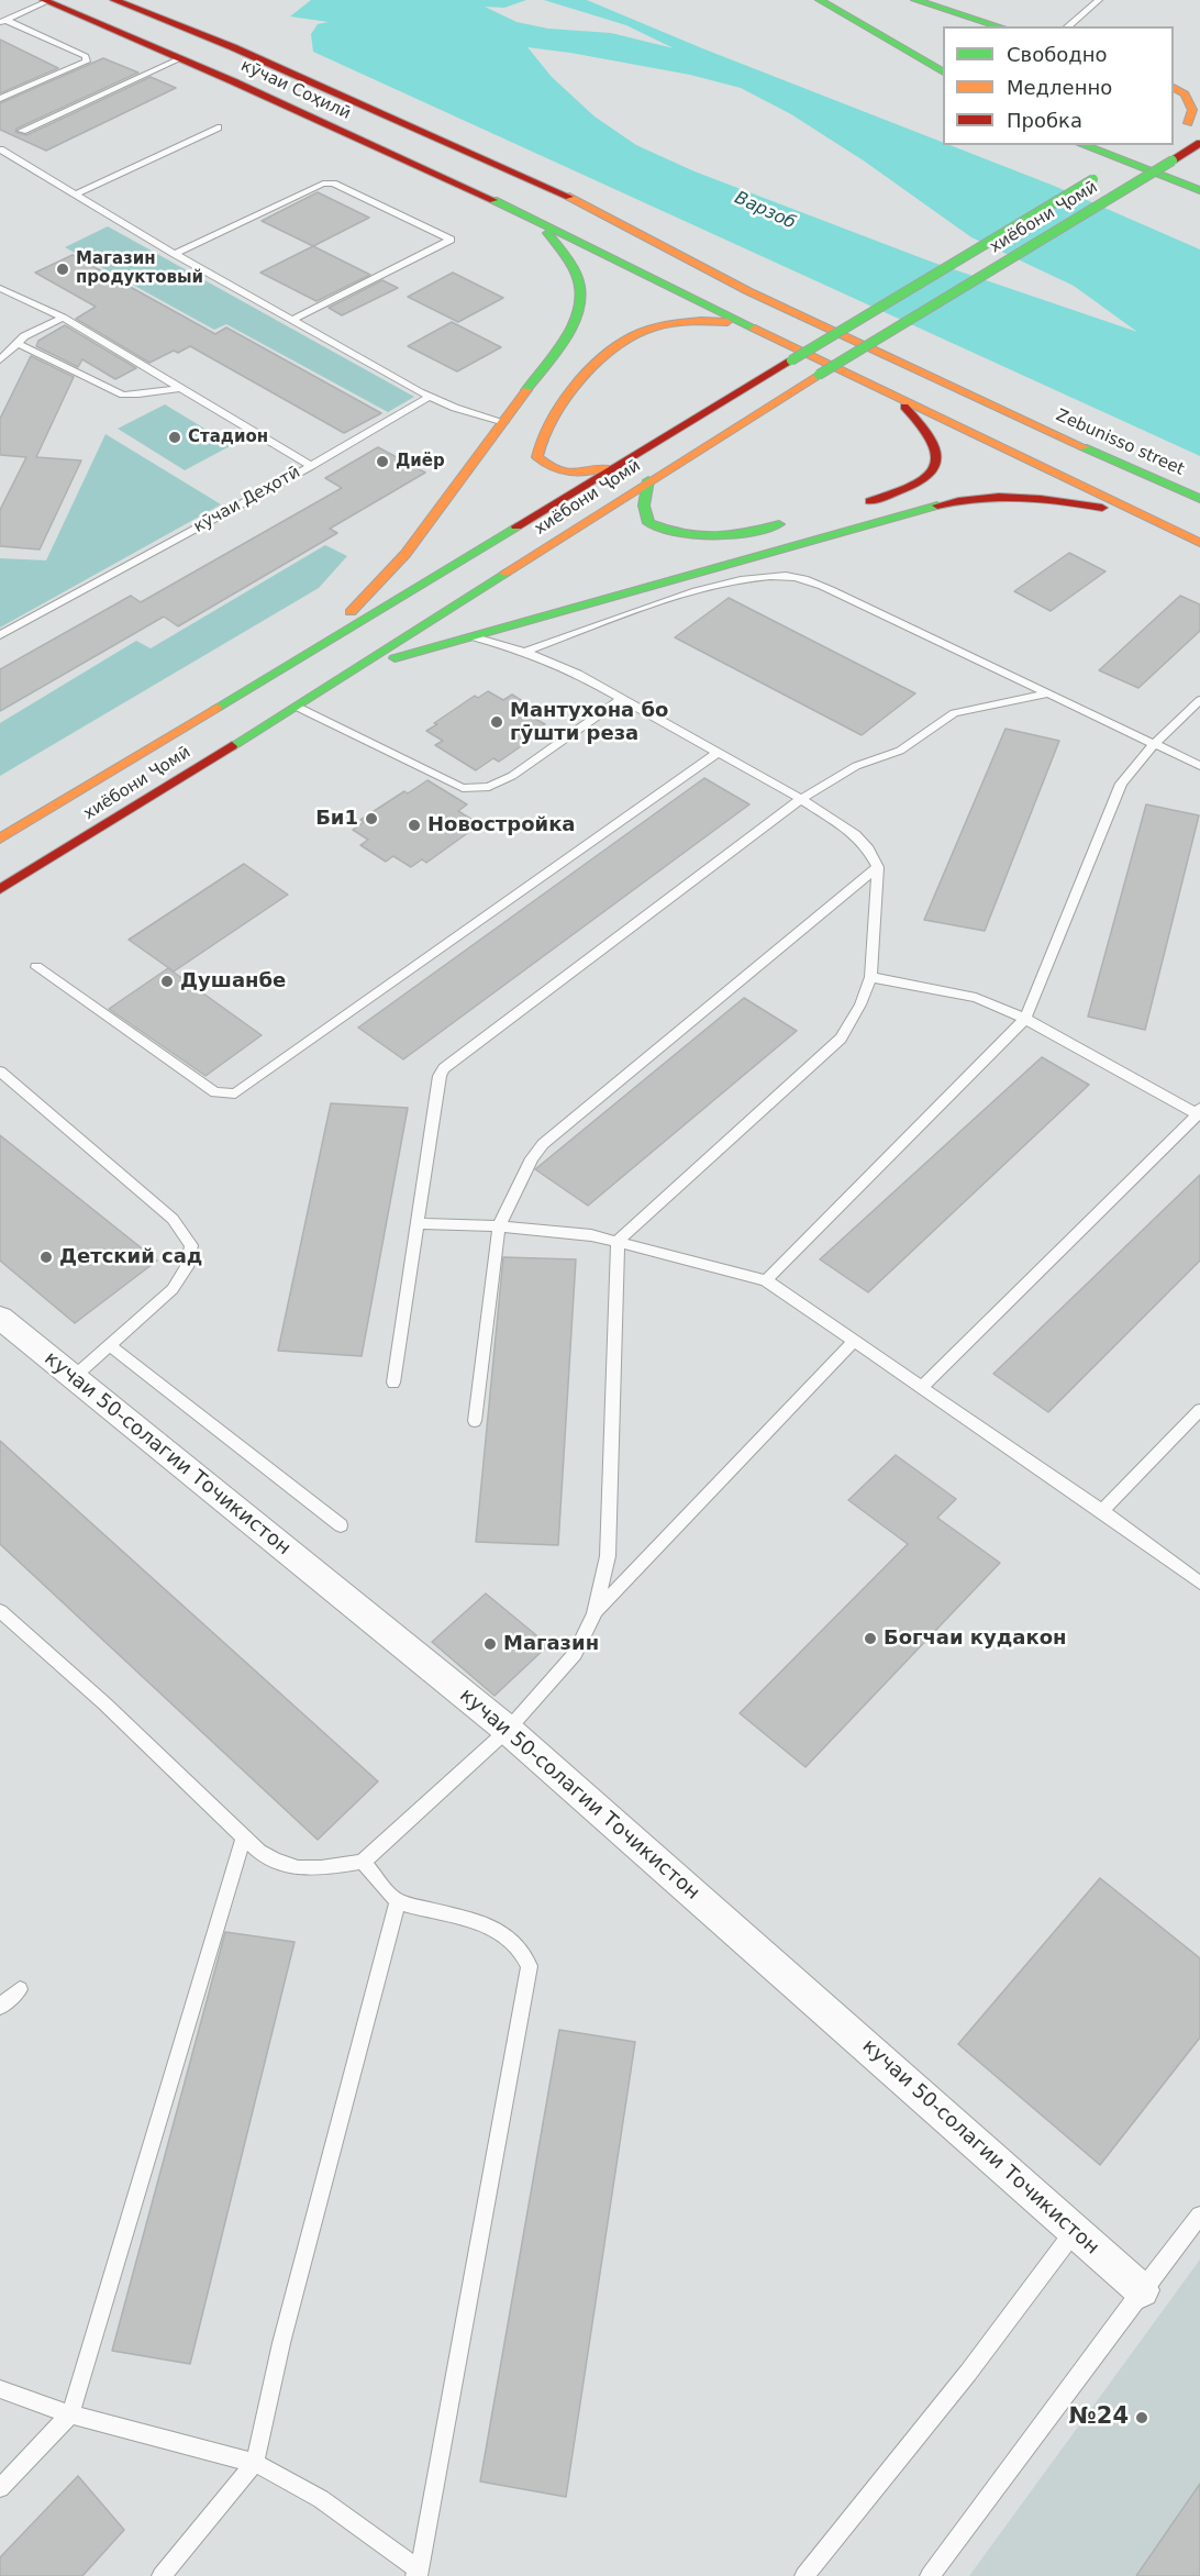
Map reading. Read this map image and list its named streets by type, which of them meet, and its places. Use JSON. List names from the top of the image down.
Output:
{
  "streets": {
    "main road": ["кӯчаи Соҳилӣ", "хиёбони Ҷомӣ", "Zebunisso street"],
    "street": ["кучаи 50-солагии Точикистон"],
    "lane": ["кӯчаи Деҳотӣ"]
  },
  "water": ["Варзоб"],
  "places": [
    "Магазин продуктовый",
    "Стадион",
    "Диёр",
    "Мантухона бо гӯшти реза",
    "Би1",
    "Новостройка",
    "Душанбе",
    "Детский сад",
    "Богчаи кудакон",
    "Магазин",
    "№24"
  ],
  "legend": ["Свободно", "Медленно", "Пробка"]
}
